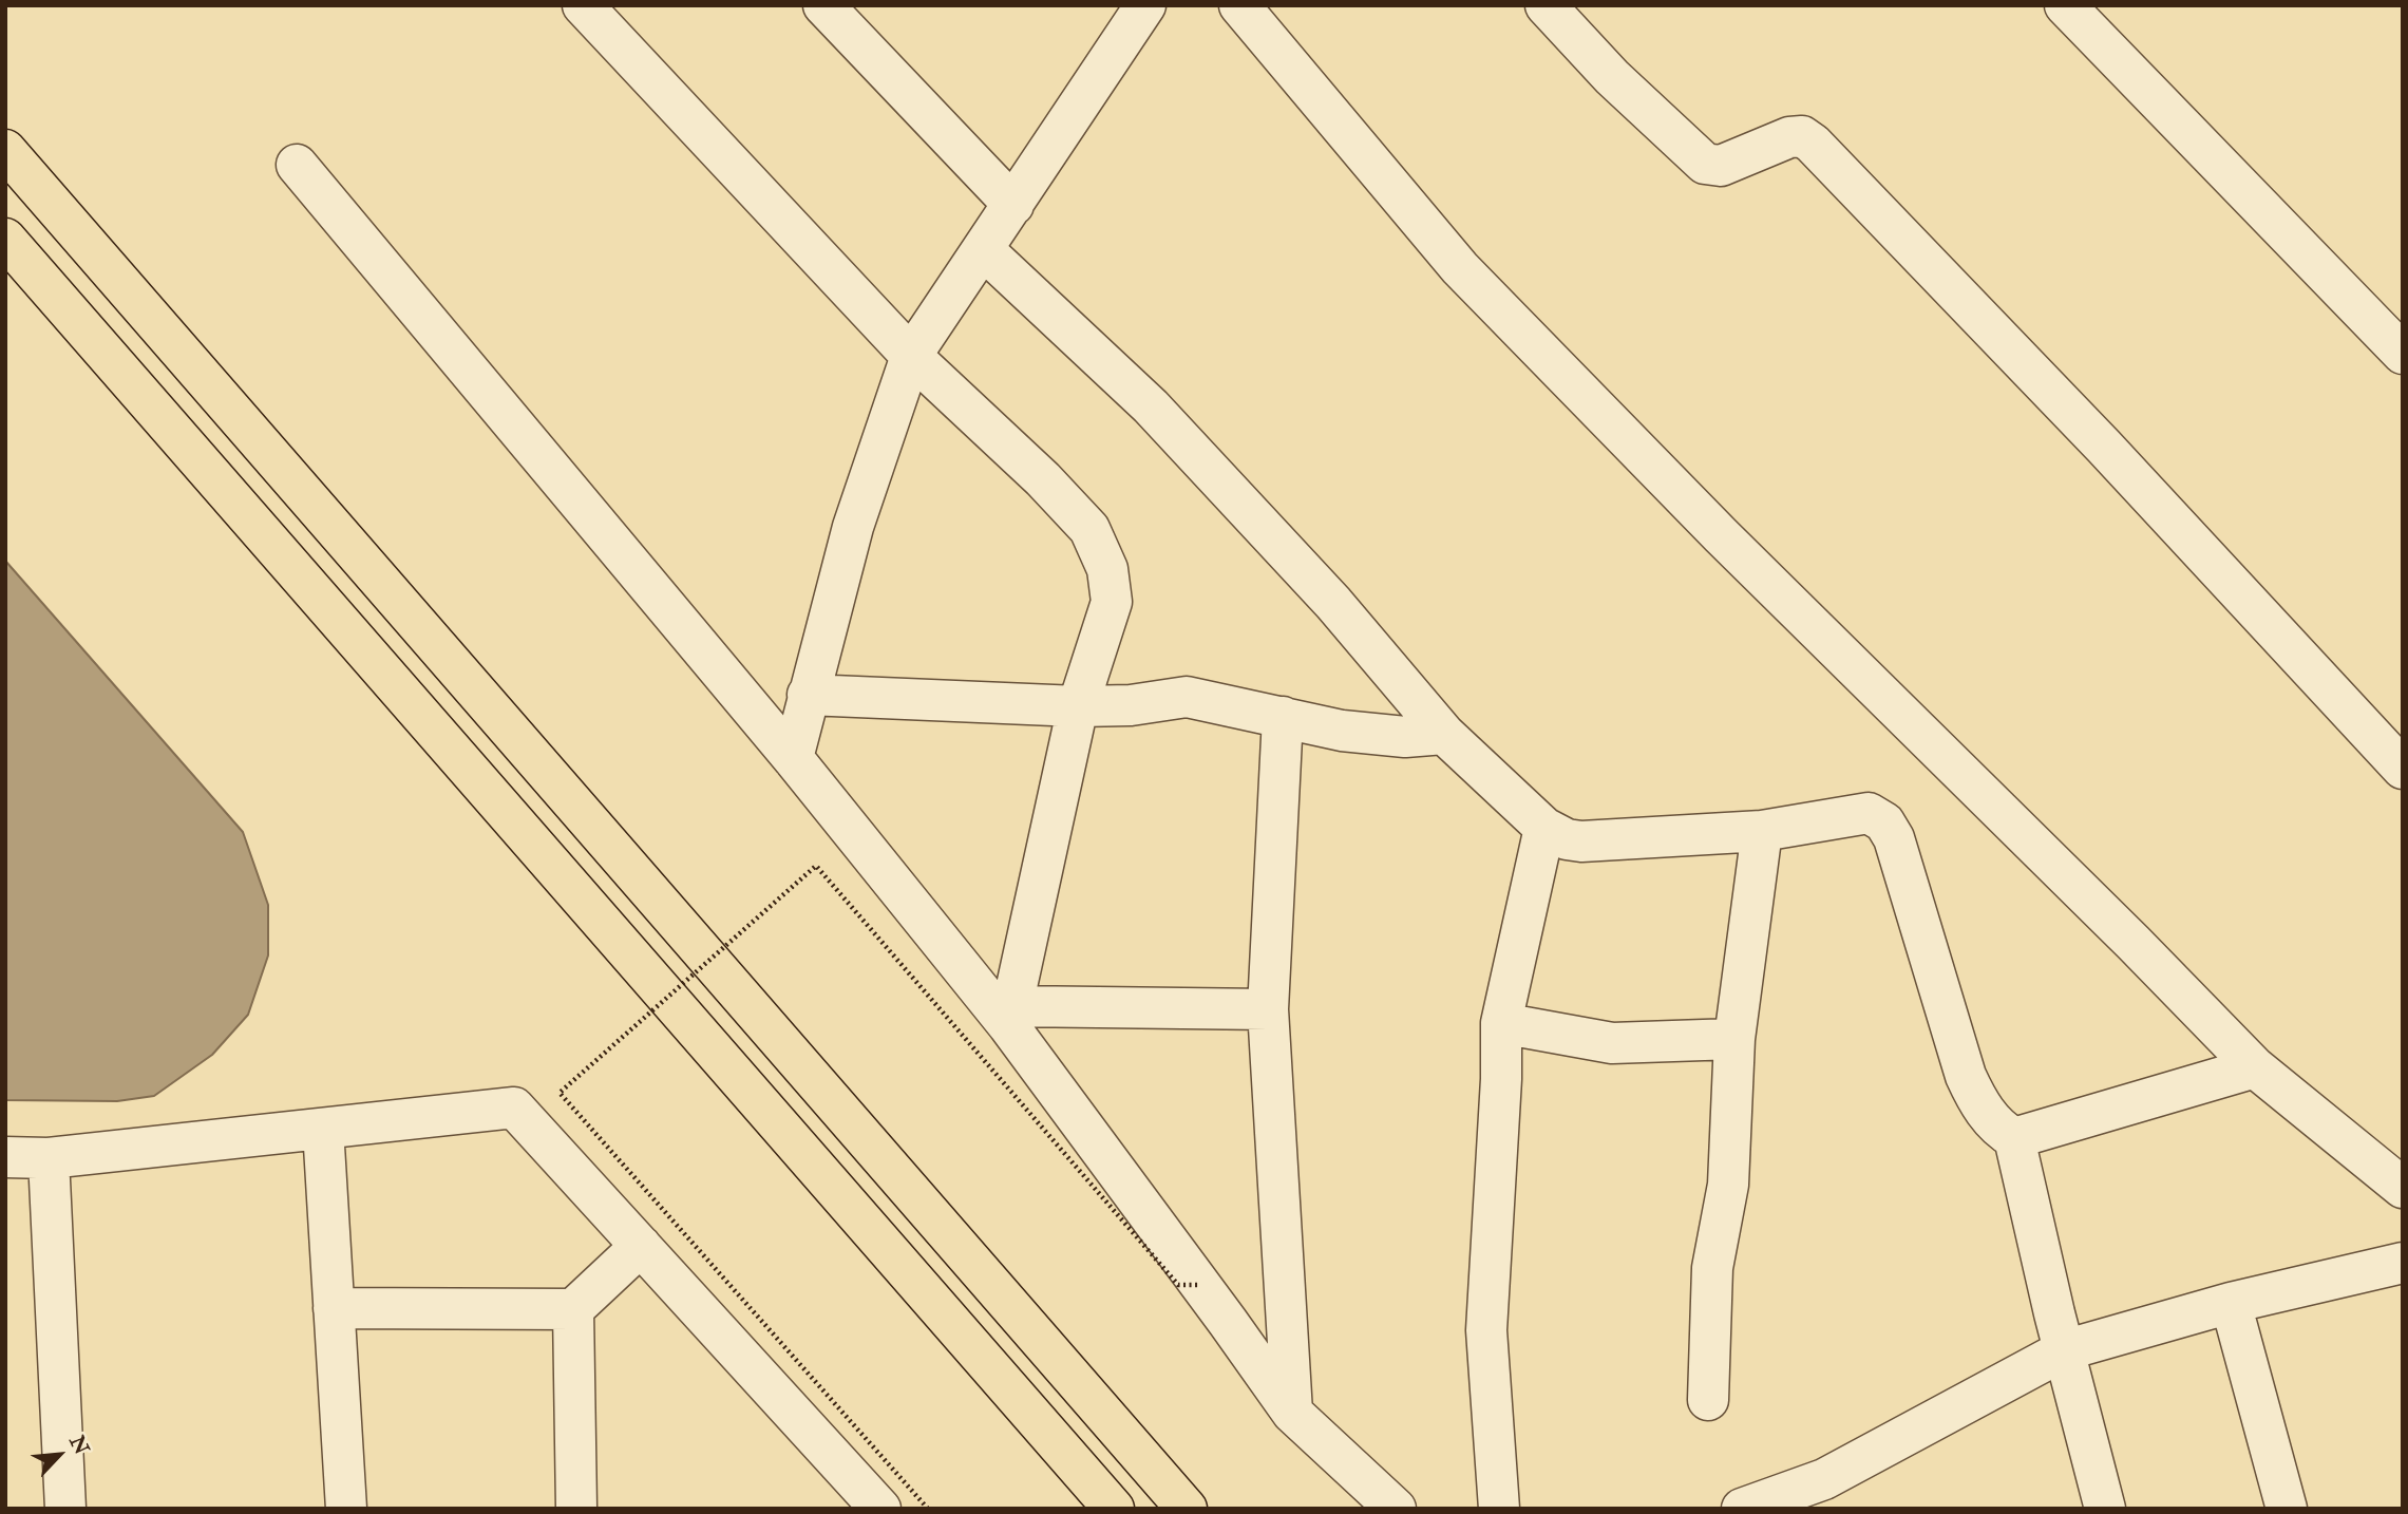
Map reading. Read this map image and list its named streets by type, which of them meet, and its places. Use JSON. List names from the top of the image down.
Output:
{
  "north": "top right"
}
